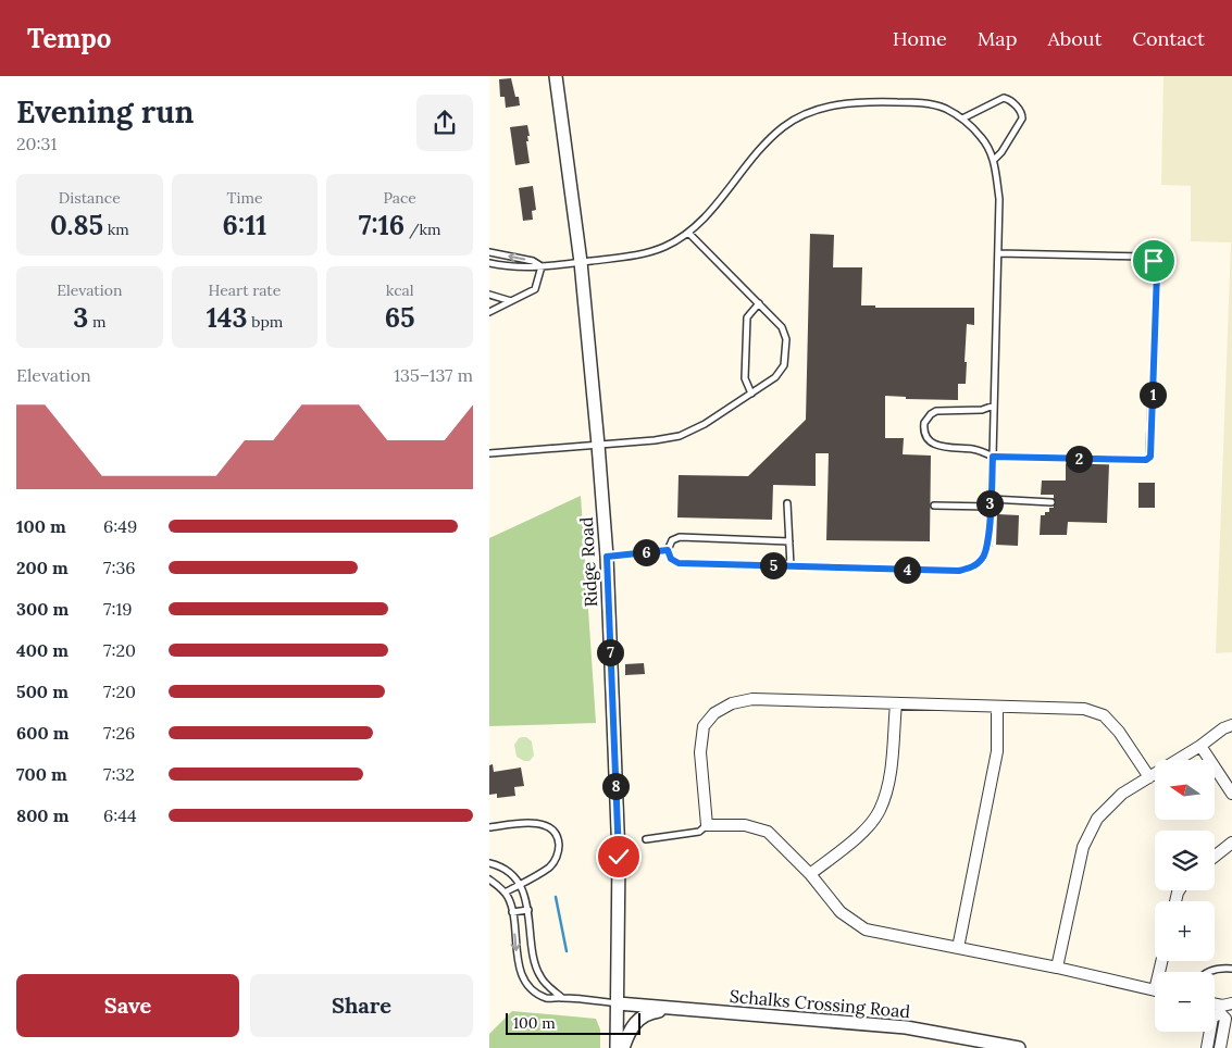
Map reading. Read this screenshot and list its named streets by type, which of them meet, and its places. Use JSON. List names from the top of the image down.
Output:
{
  "streets": {
    "street": ["Ridge Road", "Schalks Crossing Road"]
  },
  "crossings": [
    ["Ridge Road", "Schalks Crossing Road"]
  ],
  "scale_bar": "100 m",
  "north": "left",
  "page": {
    "header": "Tempo",
    "nav": [
      "Home",
      "Map",
      "About",
      "Contact"
    ],
    "heading": ["Evening run", "20:31"],
    "stats": [
      ["Distance", "0.85 km"],
      ["Time", "6:11"],
      ["Pace", "7:16 /km"],
      ["Elevation", "3 m"],
      ["Heart rate", "143 bpm"],
      ["kcal", "65"]
    ],
    "chart": ["Elevation", "135–137 m"],
    "pins": [
      "1",
      "2",
      "3",
      "6",
      "5",
      "4",
      "7",
      "8"
    ],
    "list": [
      {
        "name": "100 m",
        "note": "6:49"
      },
      {
        "name": "200 m",
        "note": "7:36"
      },
      {
        "name": "300 m",
        "note": "7:19"
      },
      {
        "name": "400 m",
        "note": "7:20"
      },
      {
        "name": "500 m",
        "note": "7:20"
      },
      {
        "name": "600 m",
        "note": "7:26"
      },
      {
        "name": "700 m",
        "note": "7:32"
      },
      {
        "name": "800 m",
        "note": "6:44"
      }
    ],
    "map_buttons": ["+", "−"],
    "buttons": ["Save", "Share"],
    "scale": "100 m"
  }
}
